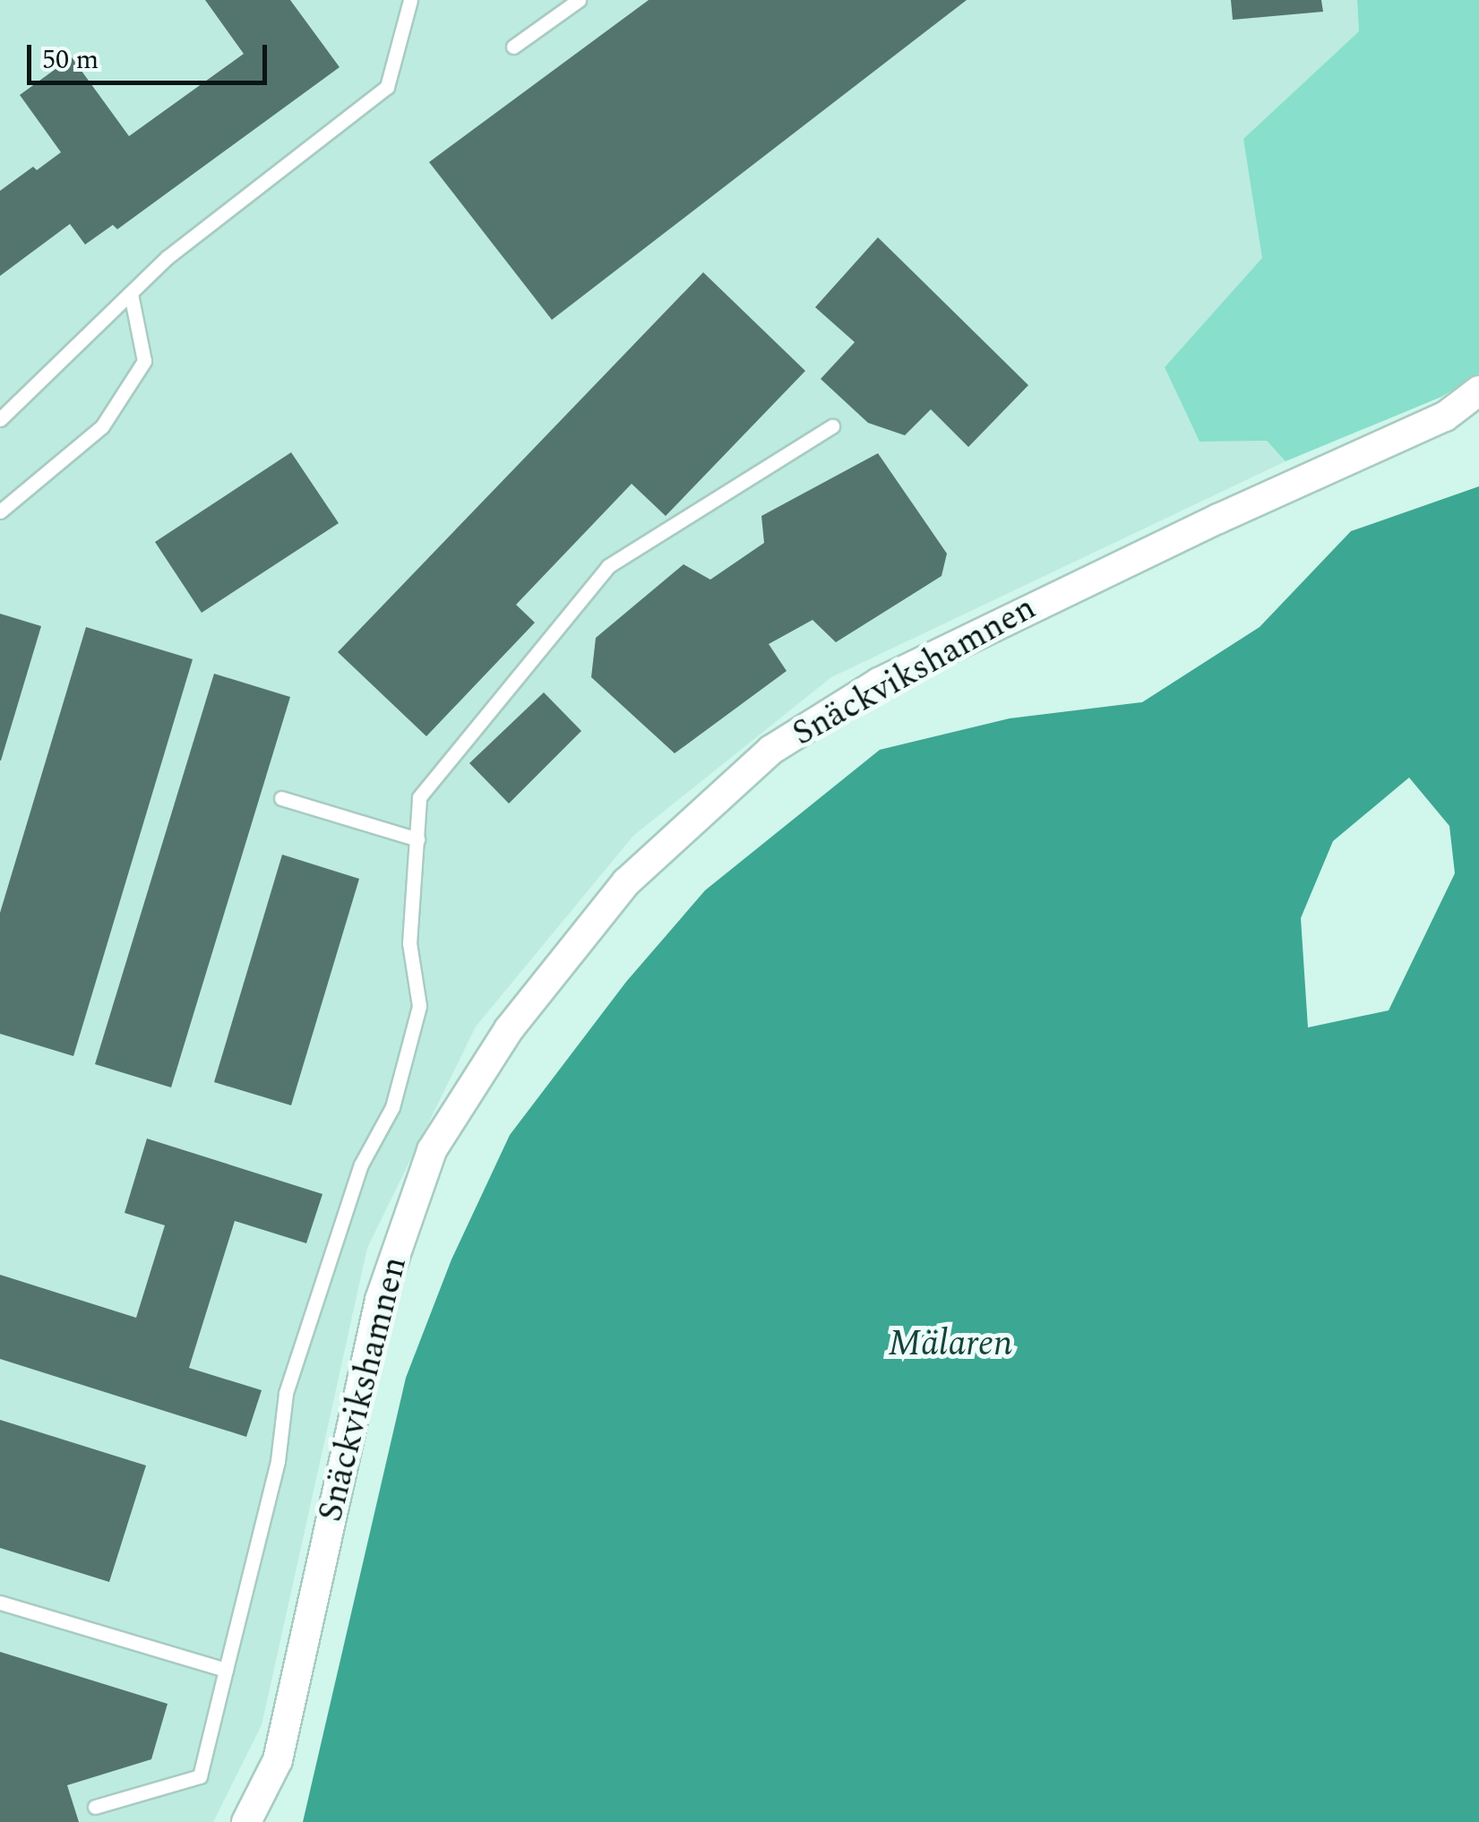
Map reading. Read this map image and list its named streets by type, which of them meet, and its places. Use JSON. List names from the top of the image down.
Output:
{
  "streets": {
    "street": ["Snäckvikshamnen"]
  },
  "water": ["Mälaren"],
  "scale_bar": "50 m"
}
